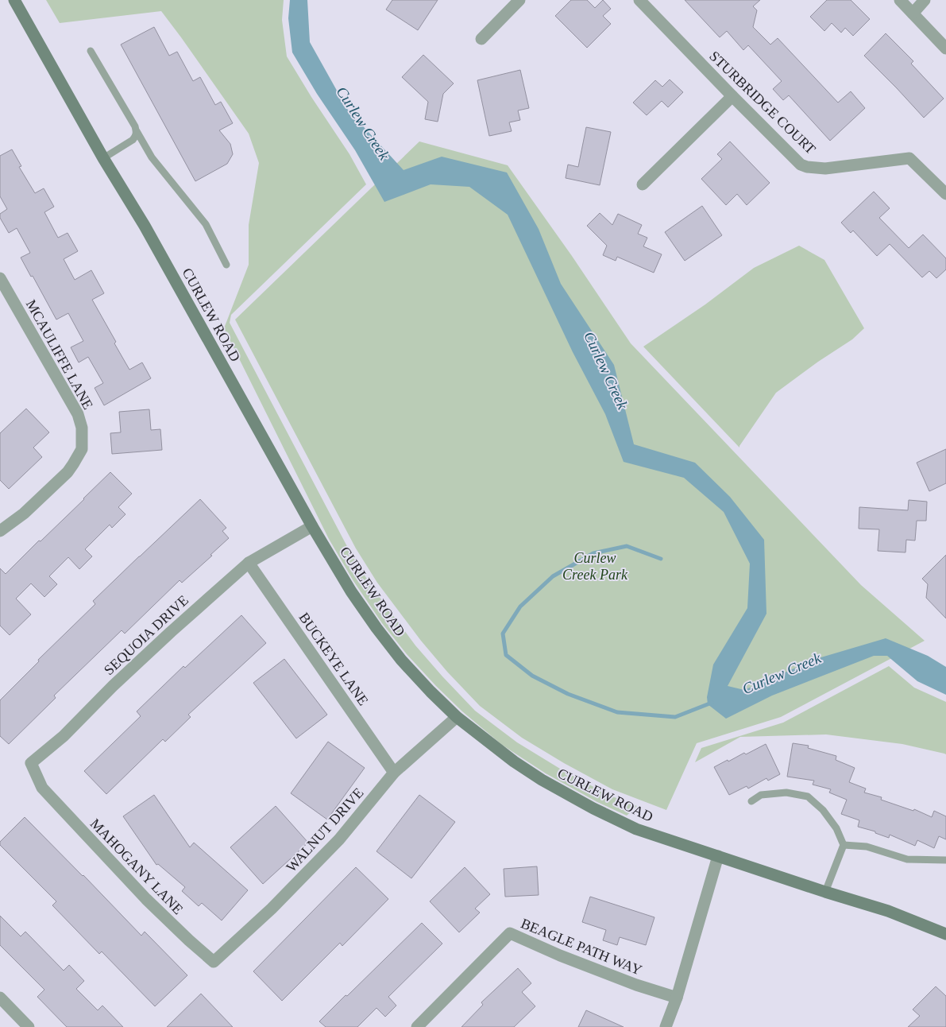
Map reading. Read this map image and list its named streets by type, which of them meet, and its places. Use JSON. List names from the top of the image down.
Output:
{
  "streets": {
    "main road": ["CURLEW ROAD"],
    "street": [
      "STURBRIDGE COURT",
      "MCAULIFFE LANE",
      "SEQUOIA DRIVE",
      "BUCKEYE LANE",
      "WALNUT DRIVE",
      "MAHOGANY LANE",
      "BEAGLE PATH WAY"
    ]
  },
  "crossings": [
    ["CURLEW ROAD", "SEQUOIA DRIVE"],
    ["CURLEW ROAD", "WALNUT DRIVE"],
    ["SEQUOIA DRIVE", "BUCKEYE LANE"],
    ["SEQUOIA DRIVE", "MAHOGANY LANE"],
    ["BUCKEYE LANE", "WALNUT DRIVE"],
    ["WALNUT DRIVE", "MAHOGANY LANE"]
  ],
  "water": ["Curlew Creek"],
  "parks": ["Curlew Creek Park"]
}
